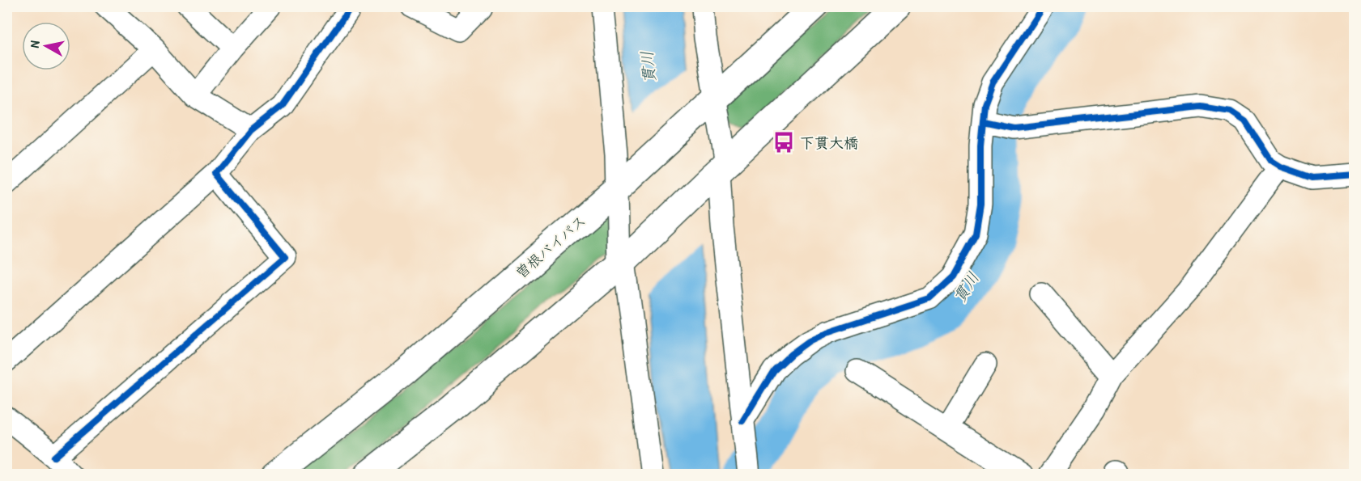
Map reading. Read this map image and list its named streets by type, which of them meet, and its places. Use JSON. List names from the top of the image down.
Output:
{
  "streets": {
    "highway": ["曽根バイパス"]
  },
  "water": ["貫川"],
  "places": {
    "bus stop": ["下貫大橋"]
  },
  "north": "left"
}
